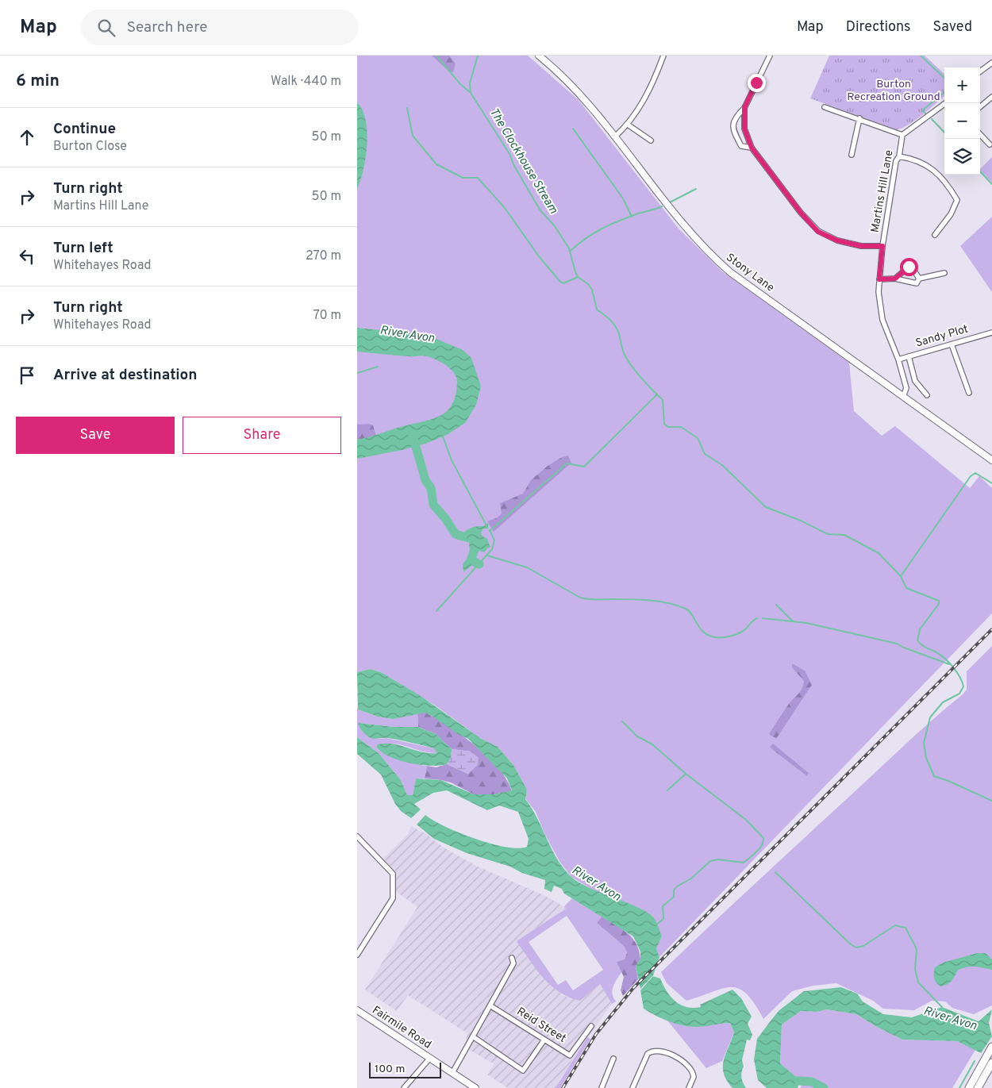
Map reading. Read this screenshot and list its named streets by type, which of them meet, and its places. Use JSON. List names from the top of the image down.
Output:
{
  "streets": {
    "main road": ["Stony Lane", "Fairmile Road"],
    "street": ["Martins Hill Lane", "Sandy Plot", "Reid Street"]
  },
  "crossings": [
    ["Martins Hill Lane", "Stony Lane"],
    ["Martins Hill Lane", "Sandy Plot"]
  ],
  "water": ["The Clockhouse Stream", "River Avon"],
  "parks": ["Burton Recreation Ground"],
  "scale_bar": "100 m",
  "page": {
    "header": "Map",
    "search": "Search here",
    "nav": ["Map", "Directions", "Saved"],
    "heading": ["6 min", "Walk · 440 m"],
    "map_buttons": ["+", "−"],
    "list": [
      ["Continue", "Burton Close", "50 m"],
      ["Turn right", "Martins Hill Lane", "50 m"],
      ["Turn left", "Whitehayes Road", "270 m"],
      ["Turn right", "Whitehayes Road", "70 m"],
      "Arrive at destination"
    ],
    "buttons": ["Save", "Share"],
    "scale": "100 m"
  }
}
